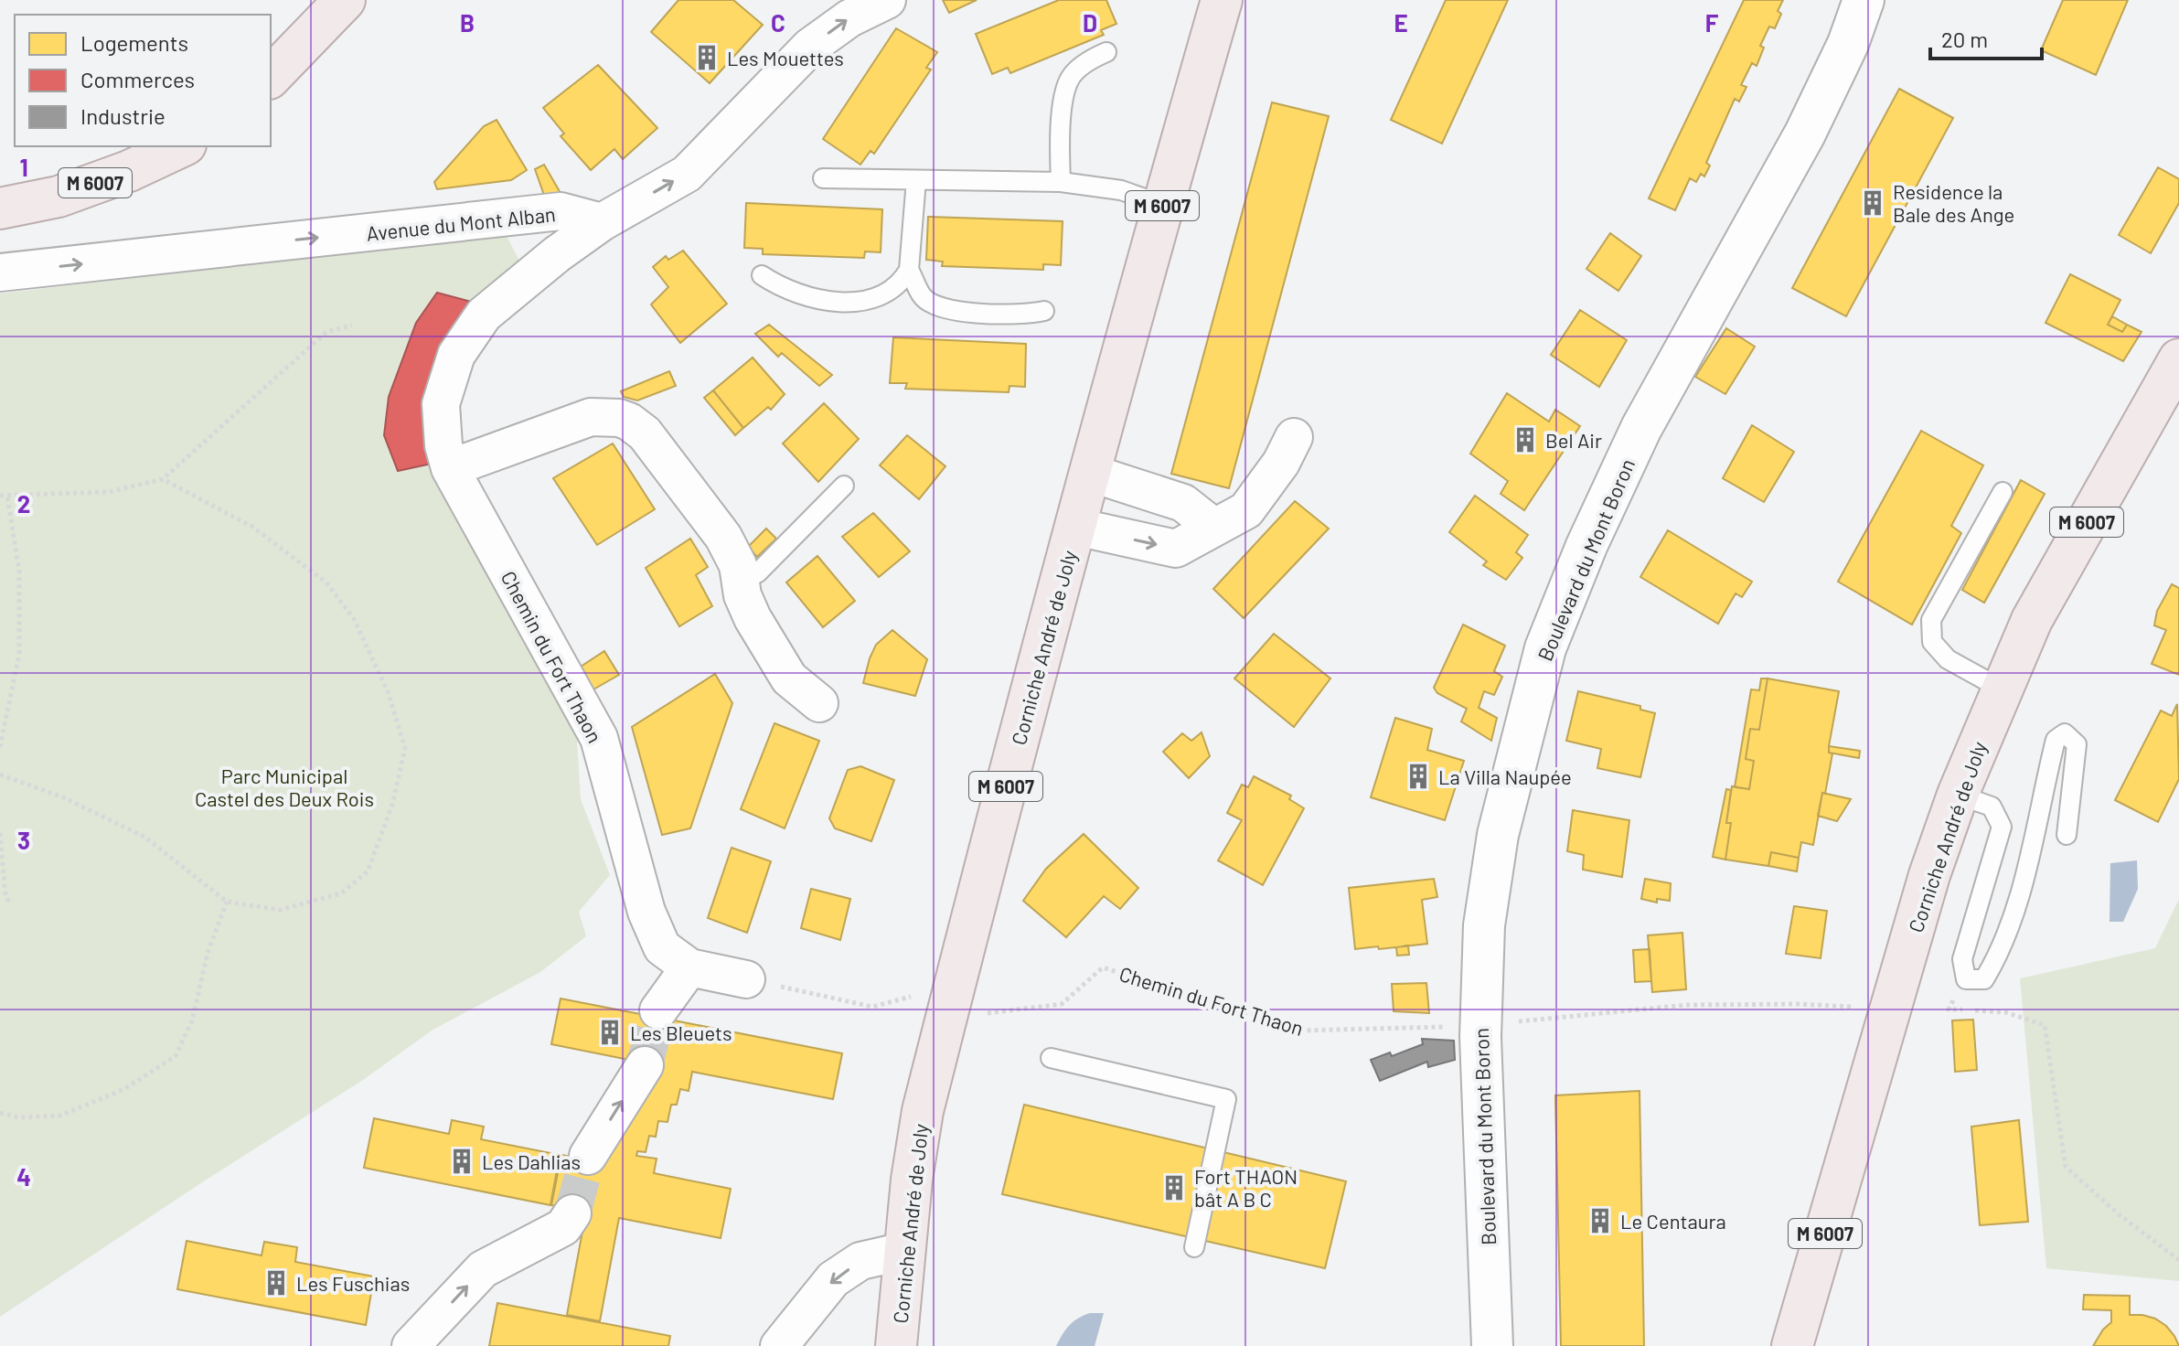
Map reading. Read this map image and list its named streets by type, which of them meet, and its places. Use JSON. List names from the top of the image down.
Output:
{
  "streets": {
    "main road": ["M 6007", "Corniche André de Joly"],
    "street": ["Avenue du Mont Alban", "Boulevard du Mont Boron", "Chemin du Fort Thaon"]
  },
  "crossings": [
    ["Avenue du Mont Alban", "Chemin du Fort Thaon"]
  ],
  "one_way": ["Avenue du Mont Alban"],
  "parks": ["Parc Municipal Castel des Deux Rois"],
  "places": {
    "building": [
      "Les Mouettes",
      "Residence la Bale des Ange",
      "Bel Air",
      "La Villa Naupée",
      "Les Bleuets",
      "Les Dahlias",
      "Fort THAON bât A B C",
      "Le Centaura",
      "Les Fuschias"
    ]
  },
  "legend": ["Logements", "Commerces", "Industrie"],
  "scale_bar": "20 m",
  "grid": {
    "columns": [
      "B",
      "C",
      "D",
      "E",
      "F"
    ],
    "rows": [
      "1",
      "2",
      "3",
      "4"
    ]
  }
}
